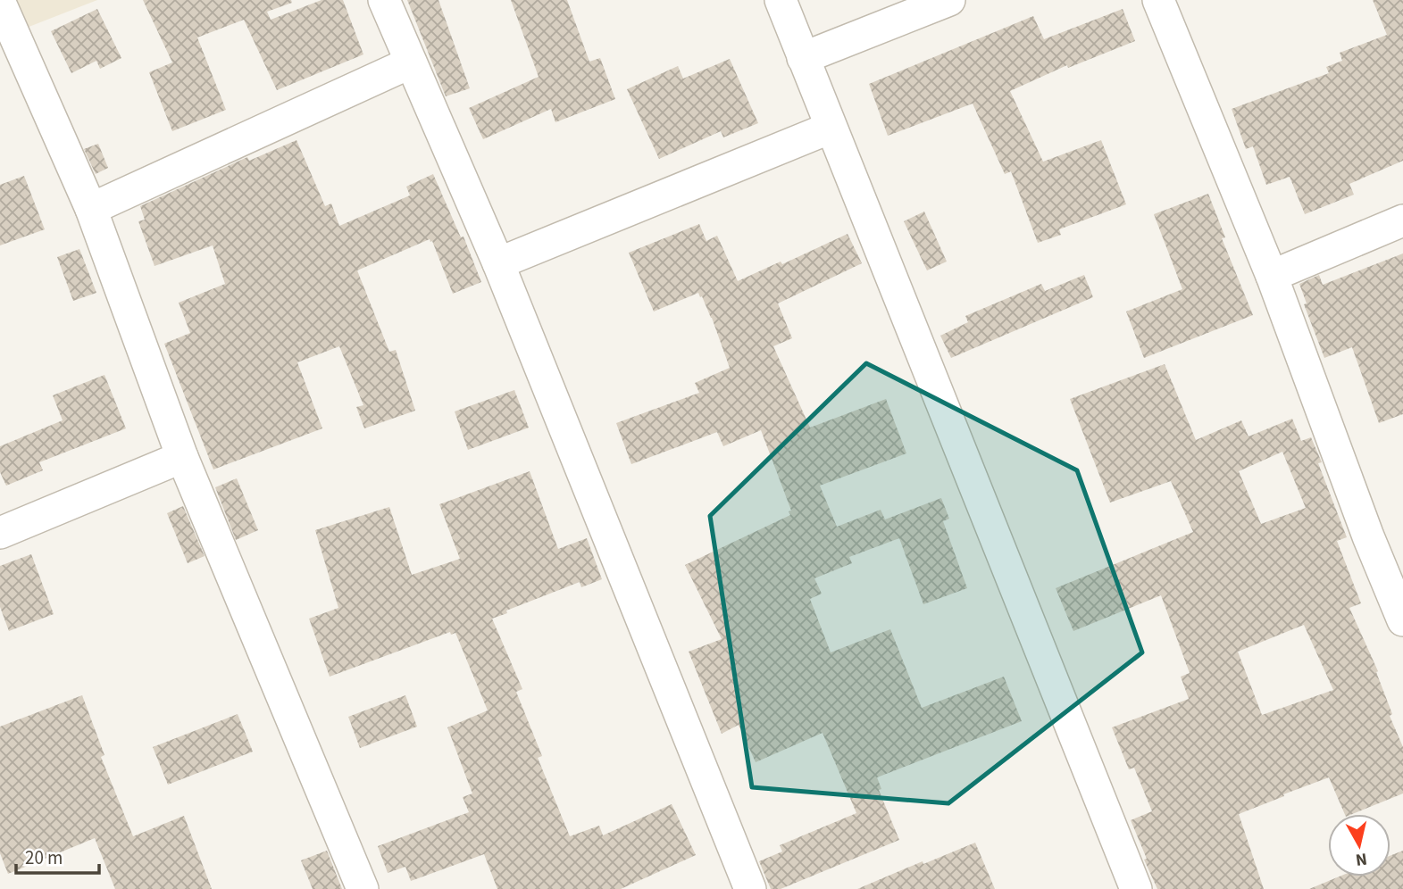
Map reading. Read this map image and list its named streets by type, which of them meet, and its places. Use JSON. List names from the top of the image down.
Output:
{
  "scale_bar": "20 m",
  "north": "bottom"
}
